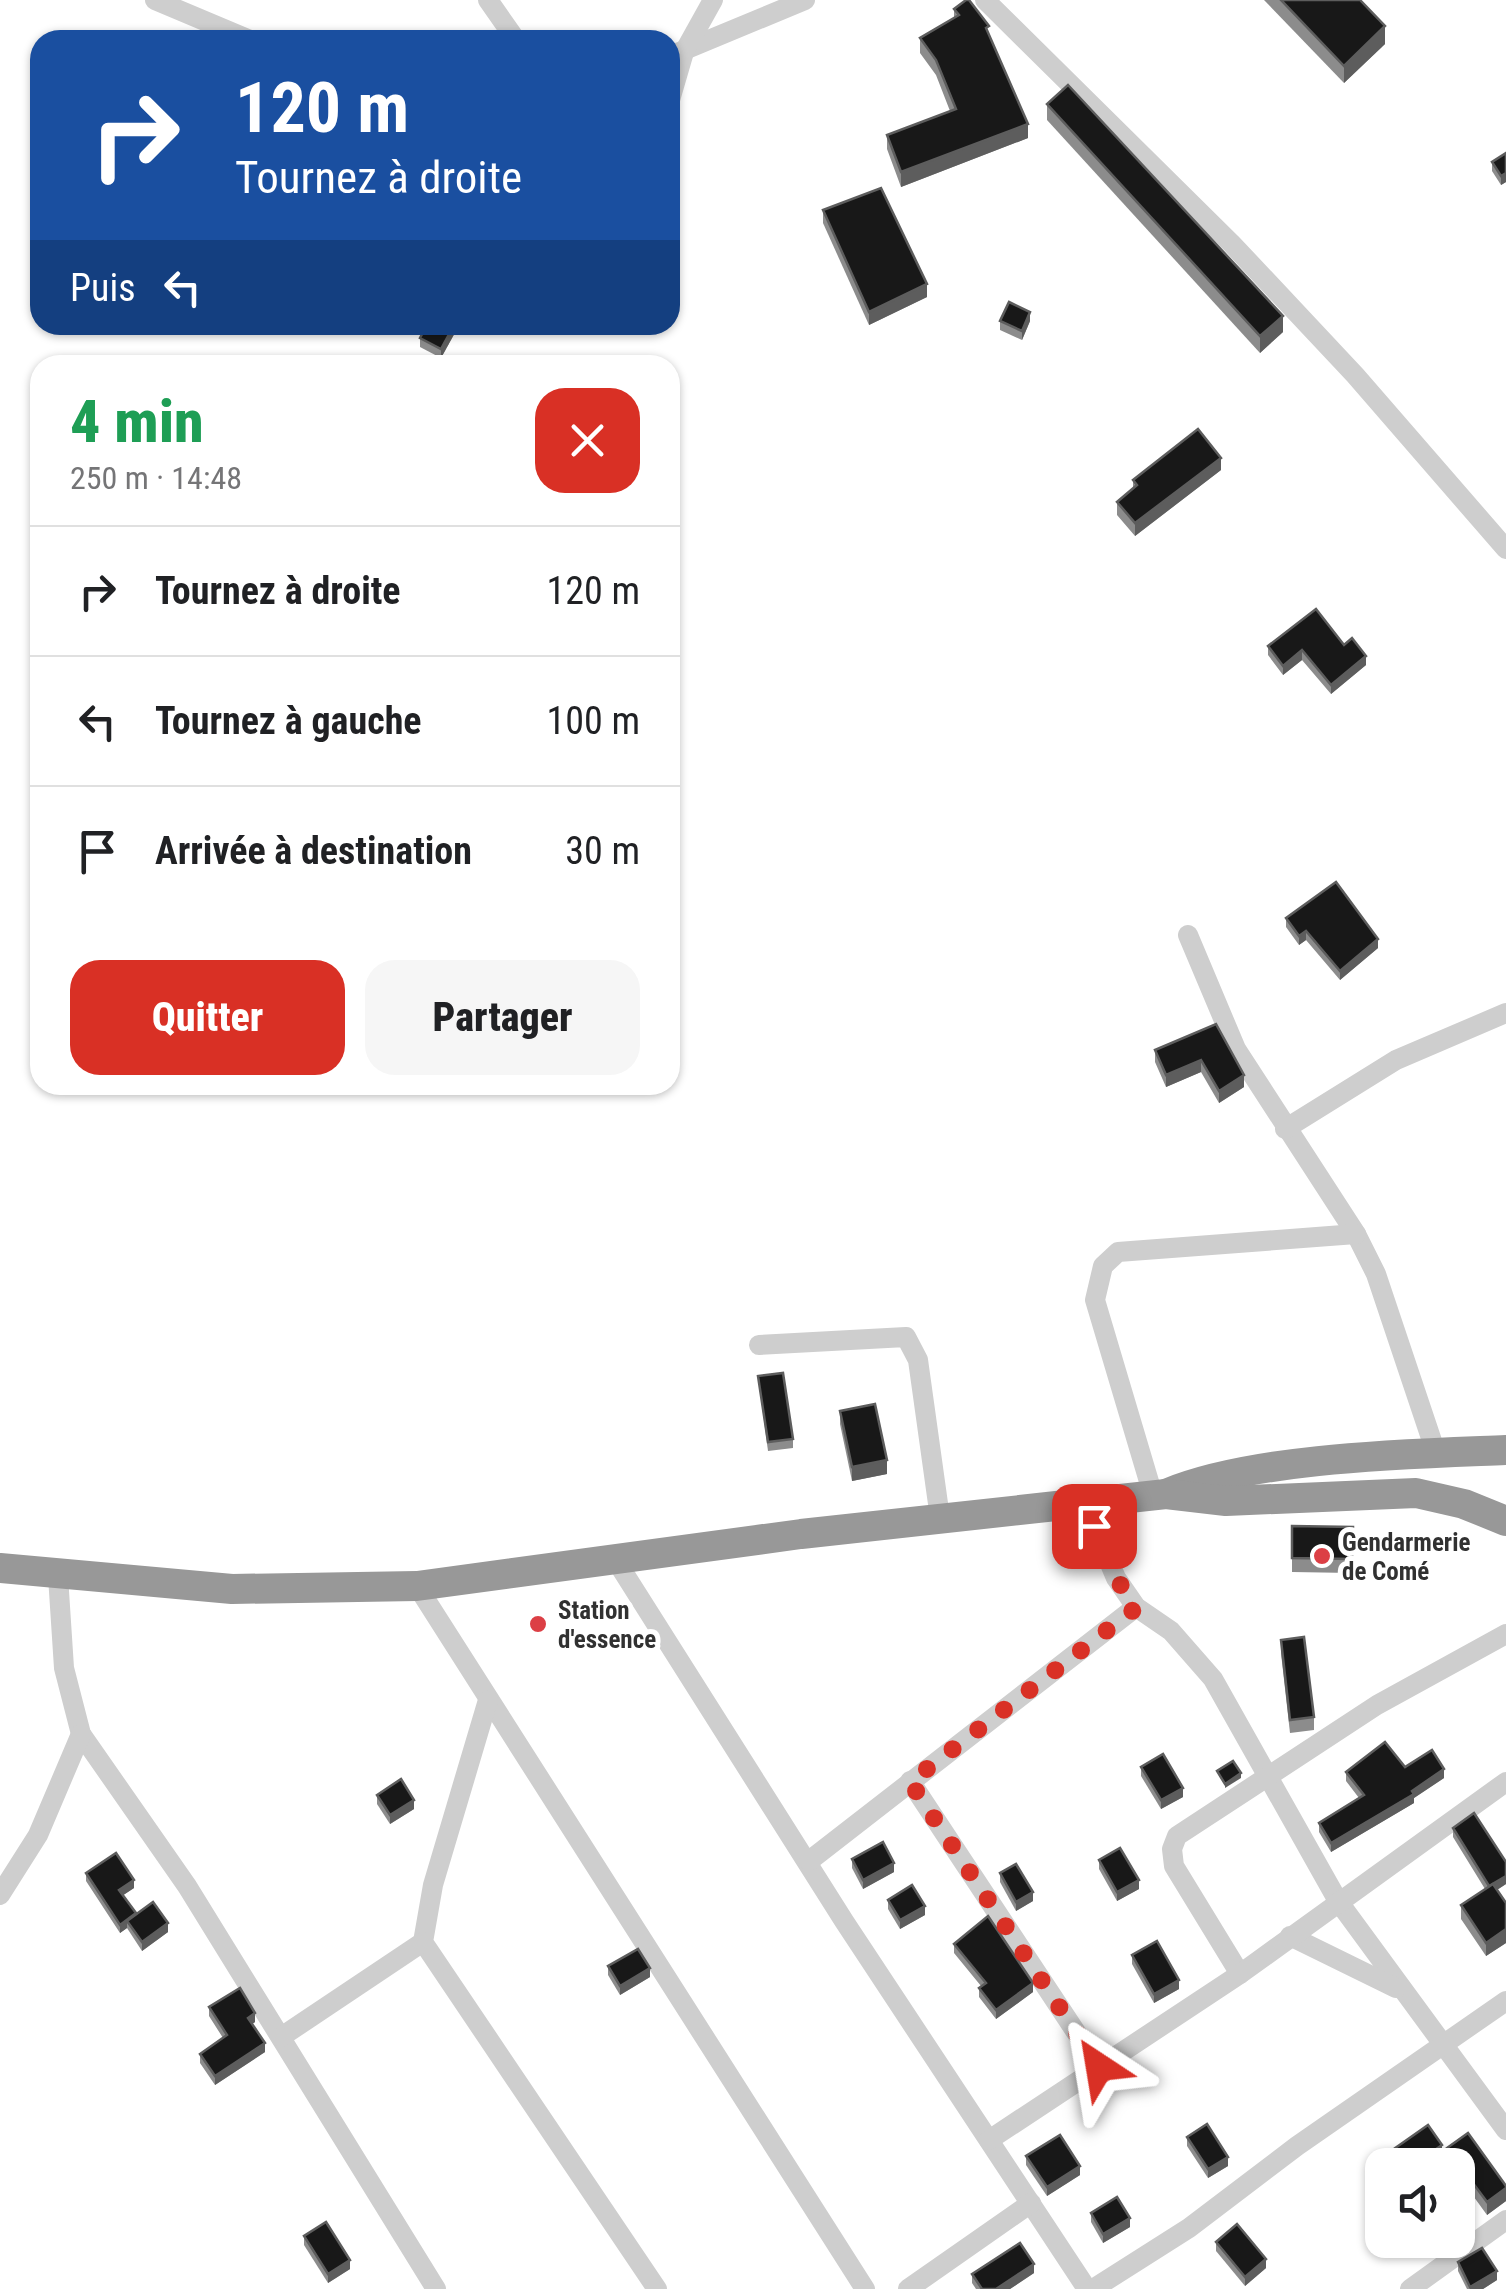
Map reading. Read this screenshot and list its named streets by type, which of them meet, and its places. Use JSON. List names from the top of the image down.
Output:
{
  "places": ["Gendarmerie de Comé", "Station d'essence"],
  "page": {
    "turn": ["120 m", "Tournez à droite"],
    "then": "Puis",
    "heading": ["4 min", "250 m · 14:48"],
    "list": [
      {
        "name": "Tournez à droite",
        "value": "120 m"
      },
      {
        "name": "Tournez à gauche",
        "value": "100 m"
      },
      {
        "name": "Arrivée à destination",
        "value": "30 m"
      }
    ],
    "buttons": ["Quitter", "Partager"]
  }
}
